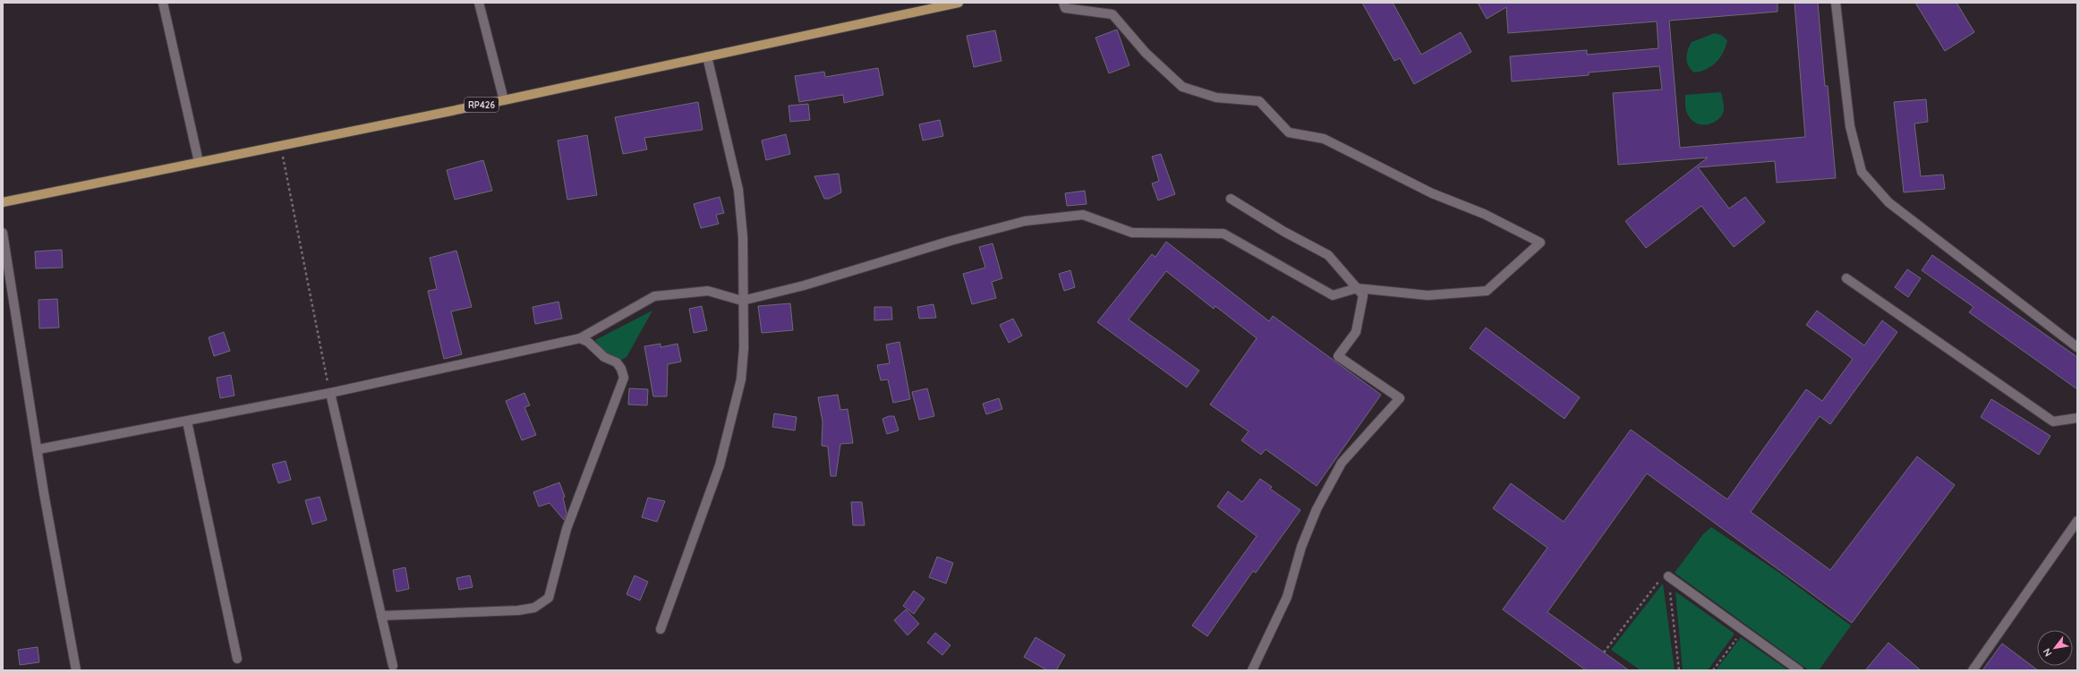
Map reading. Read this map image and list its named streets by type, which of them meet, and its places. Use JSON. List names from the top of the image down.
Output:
{
  "streets": {
    "main road": ["RP426"]
  },
  "north": "bottom left"
}
